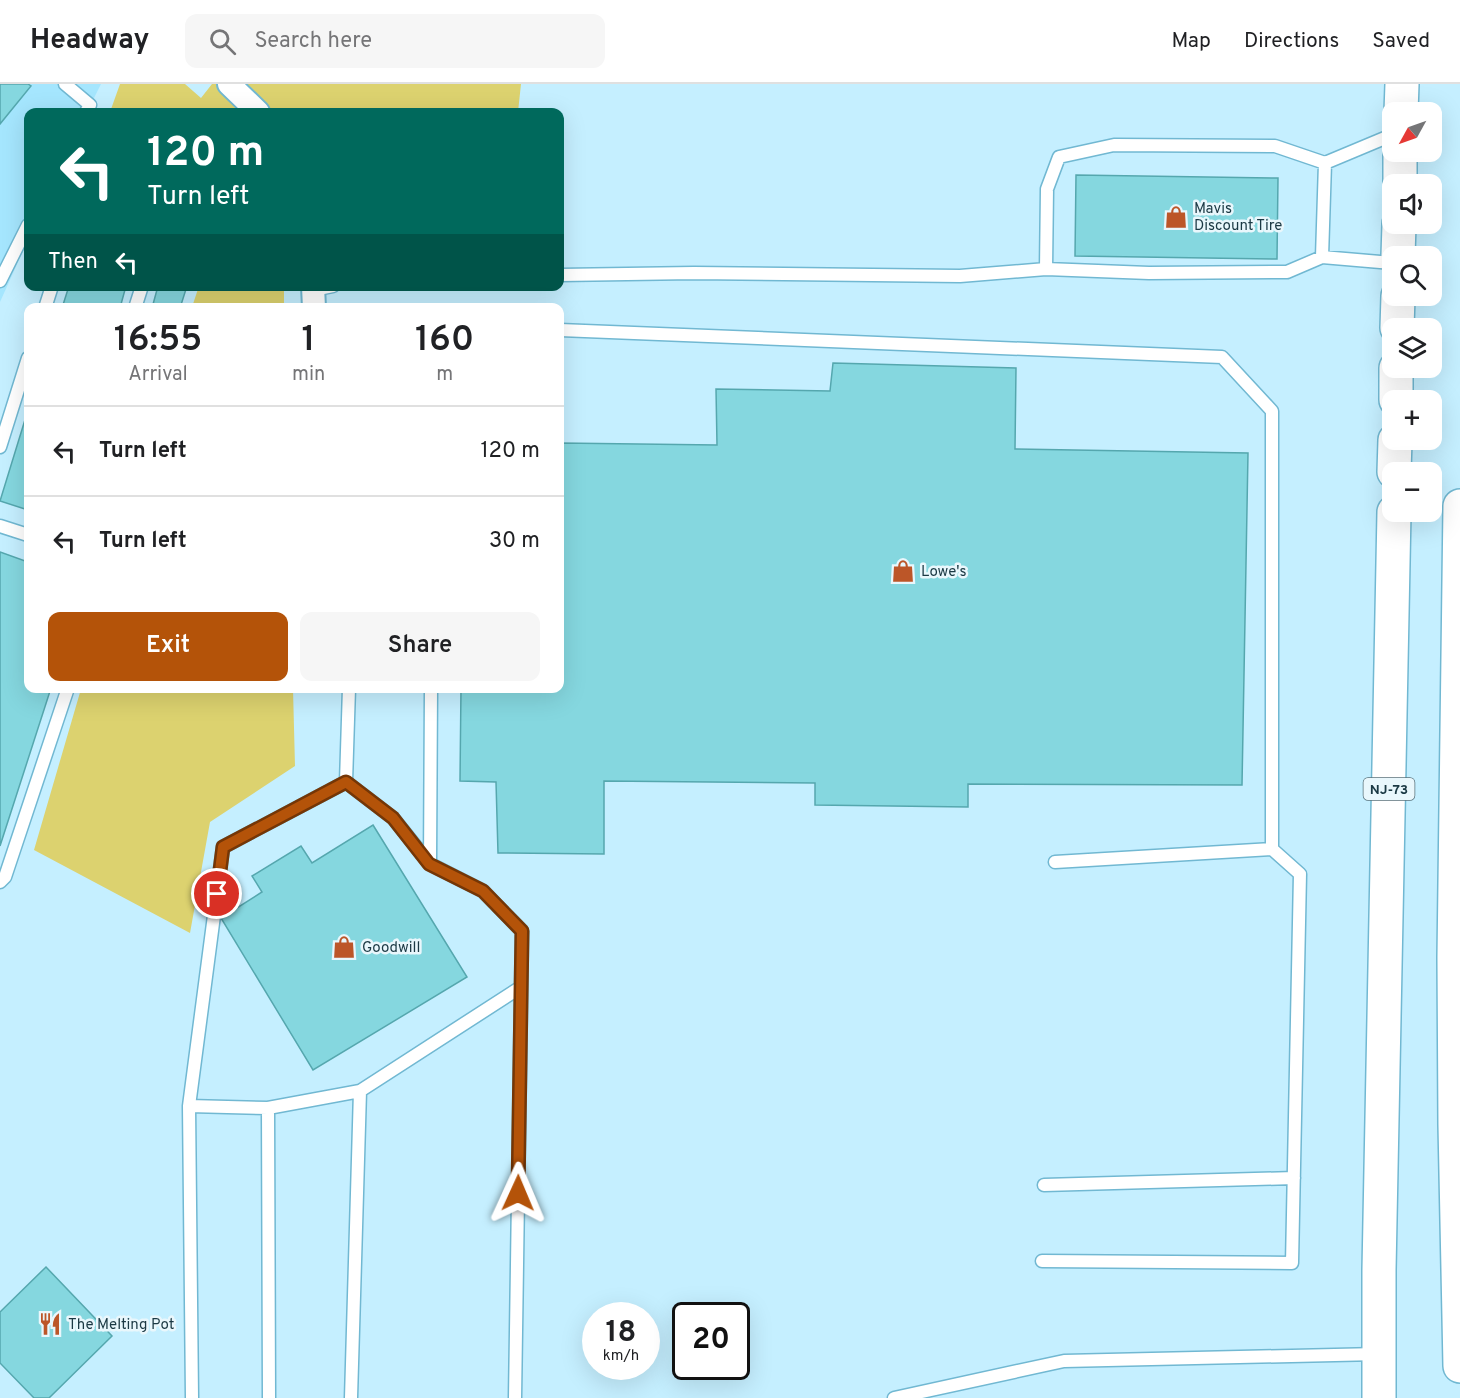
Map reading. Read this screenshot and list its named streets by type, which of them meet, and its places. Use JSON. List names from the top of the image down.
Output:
{
  "streets": {
    "highway": ["NJ-73"]
  },
  "places": {
    "shop": ["Mavis Discount Tire", "Lowe's", "Goodwill"],
    "restaurant": ["The Melting Pot"]
  },
  "north": "bottom left",
  "page": {
    "header": "Headway",
    "search": "Search here",
    "nav": ["Map", "Directions", "Saved"],
    "map_buttons": ["+", "−"],
    "turn": ["120 m", "Turn left"],
    "then": "Then",
    "eta": [
      "16:55",
      "Arrival",
      "1",
      "min",
      "160",
      "m"
    ],
    "list": [
      {
        "name": "Turn left",
        "value": "120 m"
      },
      {
        "name": "Turn left",
        "value": "30 m"
      }
    ],
    "buttons": ["Exit", "Share"],
    "speed": "18 km/h",
    "limit": "20"
  }
}
